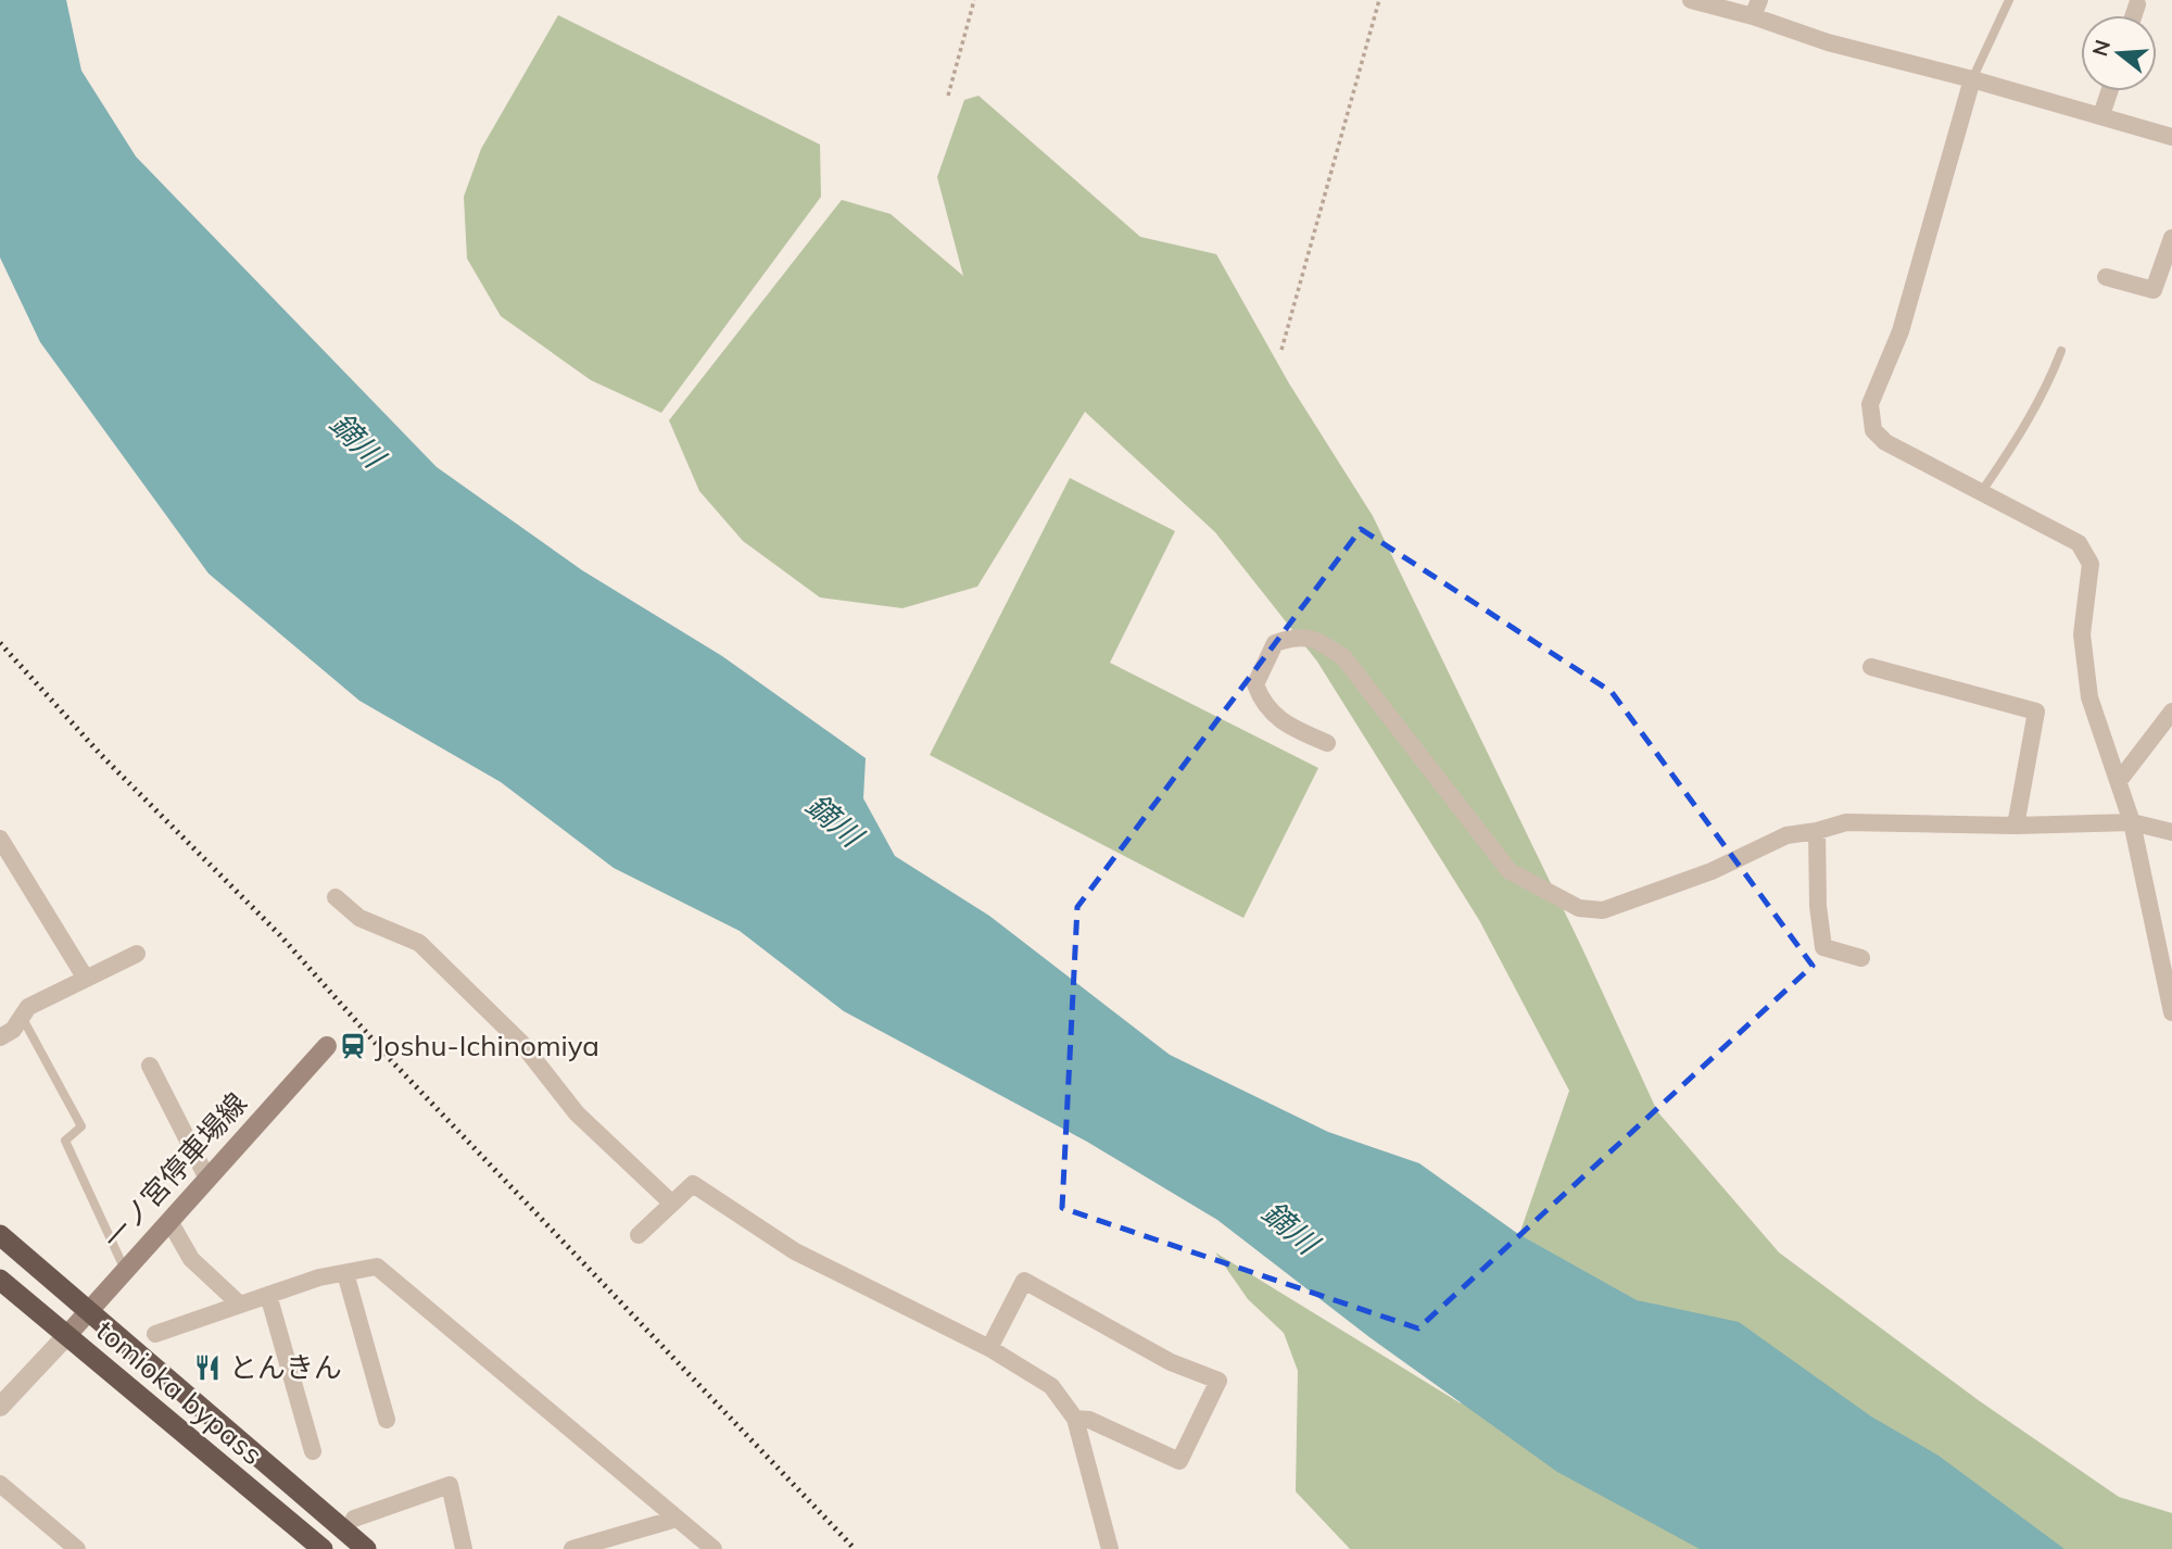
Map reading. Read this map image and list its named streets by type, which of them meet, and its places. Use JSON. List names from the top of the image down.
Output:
{
  "streets": {
    "highway": ["tomioka bypass"],
    "main road": ["一ノ宮停車場線"]
  },
  "crossings": [
    ["一ノ宮停車場線", "tomioka bypass"]
  ],
  "water": ["鏑川"],
  "places": {
    "station": ["Joshu-Ichinomiya"],
    "restaurant": ["とんきん"]
  },
  "north": "left"
}
